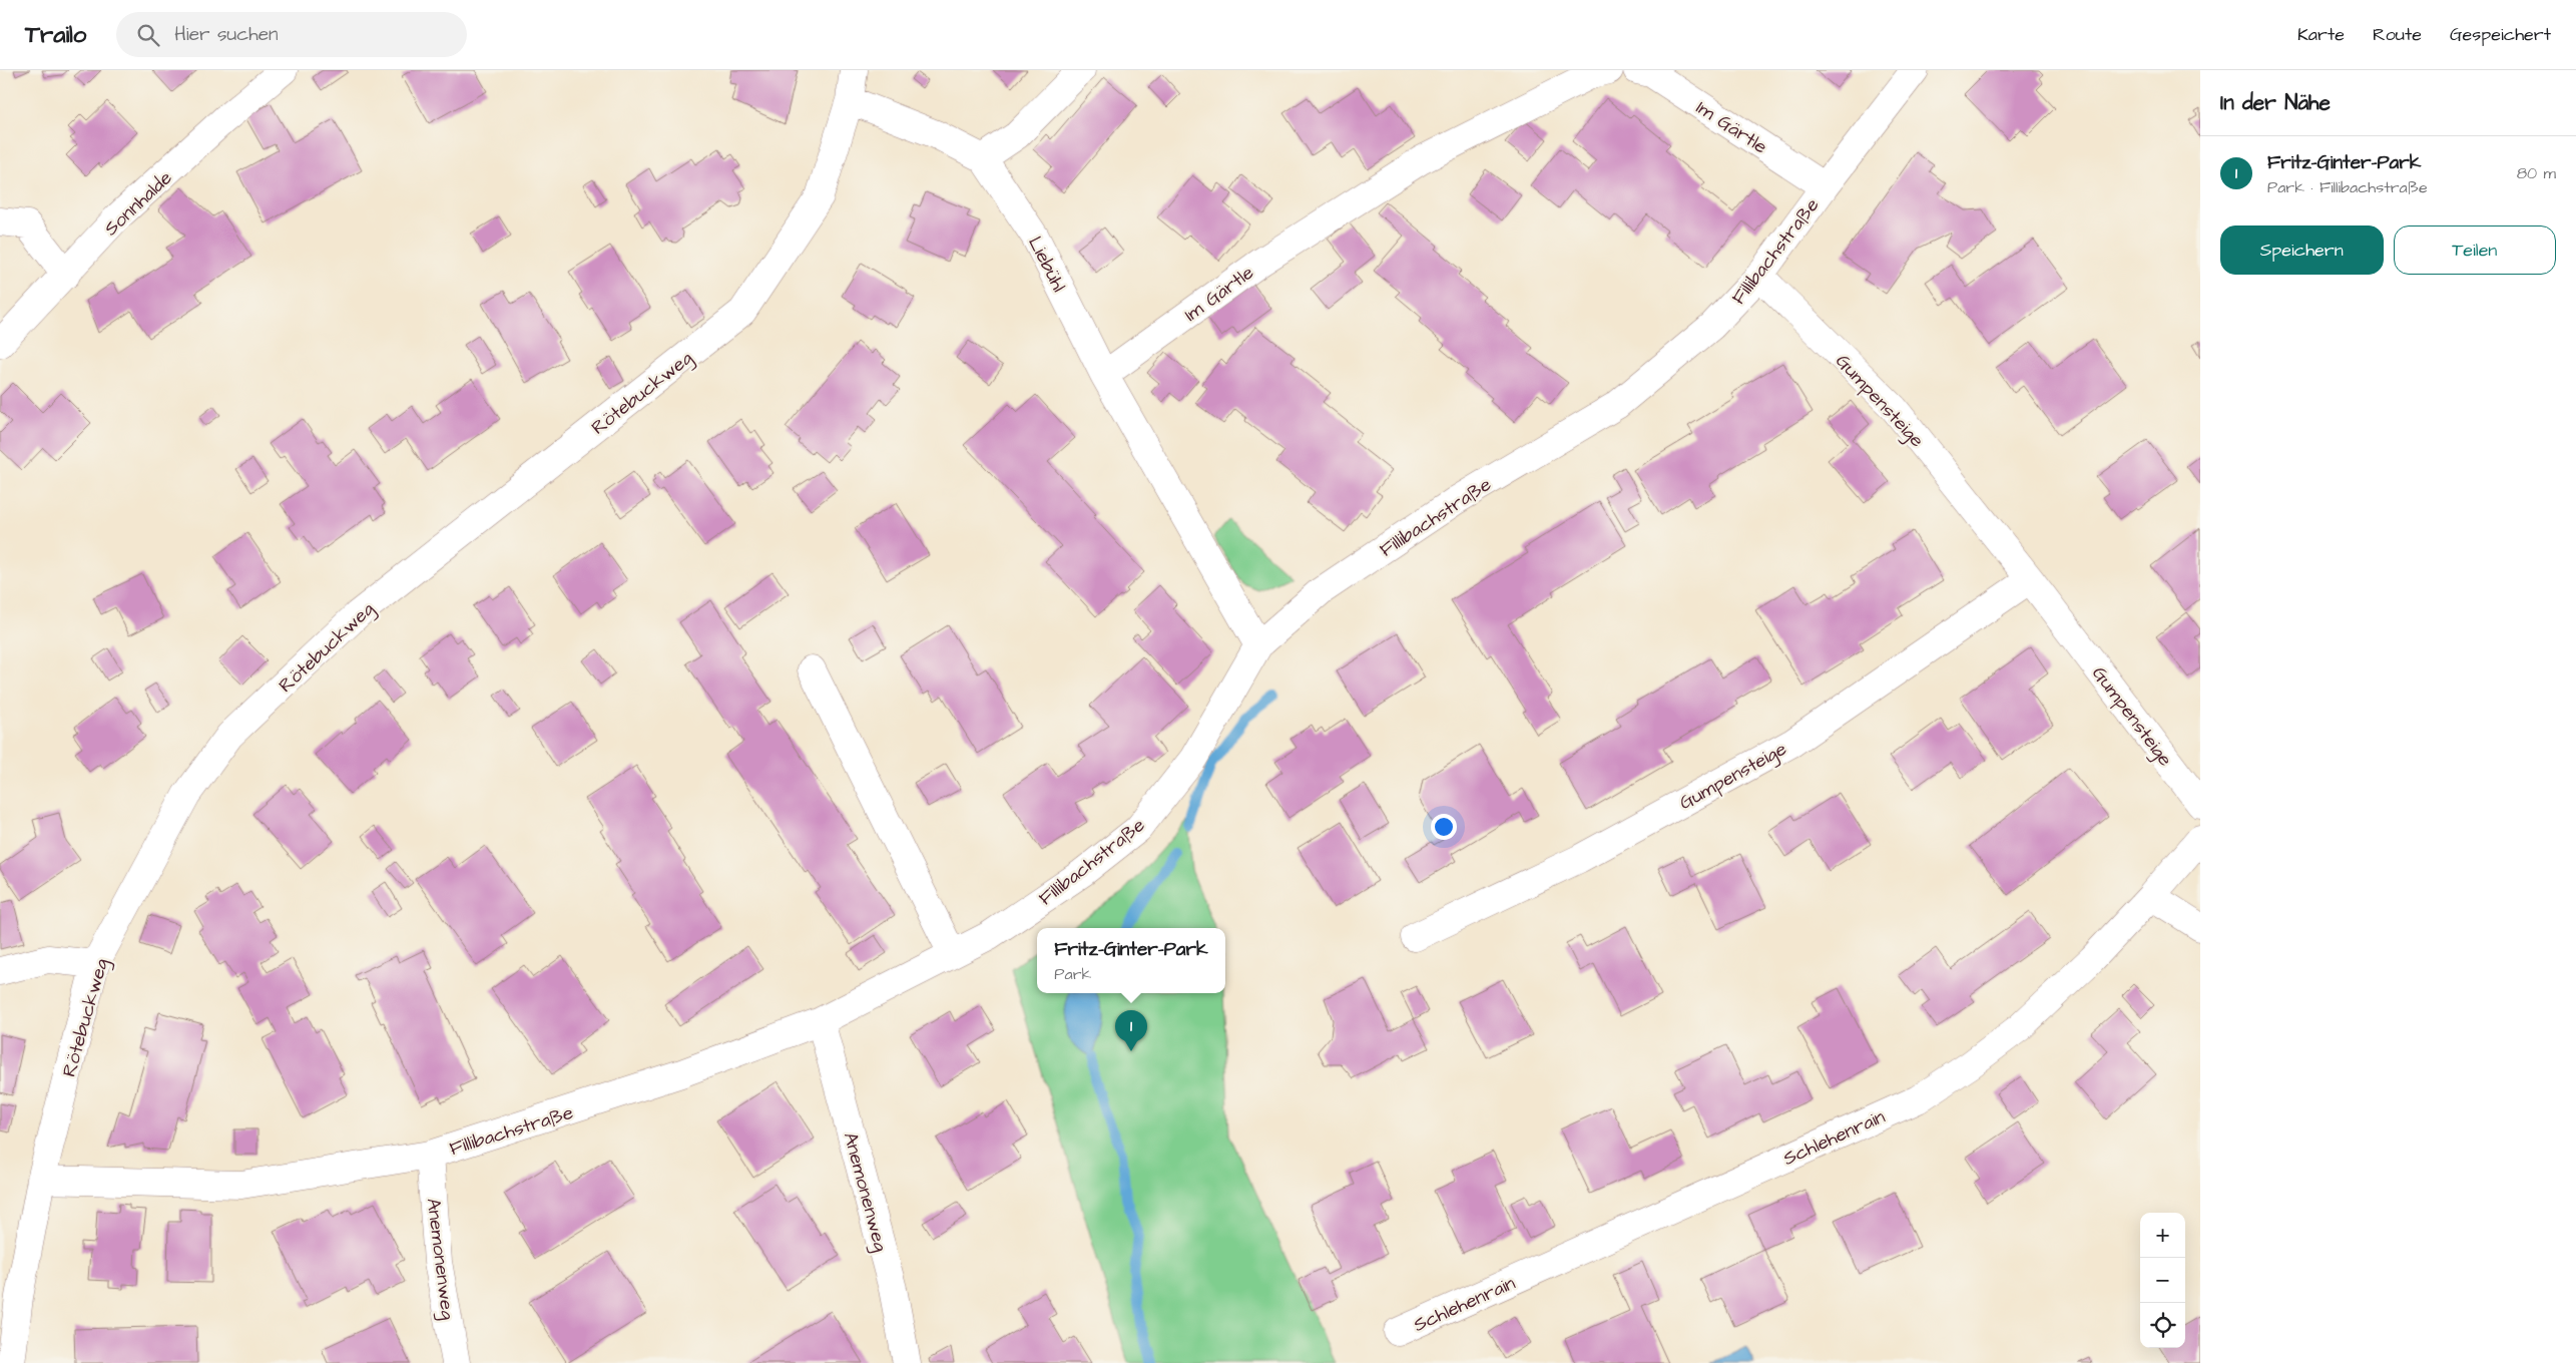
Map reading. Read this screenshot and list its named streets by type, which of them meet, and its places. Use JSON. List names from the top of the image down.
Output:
{
  "streets": {
    "street": [
      "Im Gärtle",
      "Sonnhalde",
      "Fillibachstraße",
      "Liebühl",
      "Rötebuckweg",
      "Gumpensteige",
      "Schlehenrain",
      "Anemonenweg"
    ]
  },
  "crossings": [
    ["Im Gärtle", "Fillibachstraße"],
    ["Im Gärtle", "Liebühl"],
    ["Fillibachstraße", "Rötebuckweg"],
    ["Fillibachstraße", "Gumpensteige"],
    ["Fillibachstraße", "Anemonenweg"],
    ["Liebühl", "Rötebuckweg"]
  ],
  "page": {
    "header": "Trailo",
    "search": "Hier suchen",
    "nav": ["Karte", "Route", "Gespeichert"],
    "heading": "In der Nähe",
    "list": [
      {
        "mark": "1",
        "name": "Fritz-Ginter-Park",
        "note": "Park · Fillibachstraße",
        "value": "80 m"
      }
    ],
    "buttons": ["Speichern", "Teilen"],
    "popup": ["Fritz-Ginter-Park", "Park"],
    "pins": "1",
    "map_buttons": ["+", "−"]
  }
}
